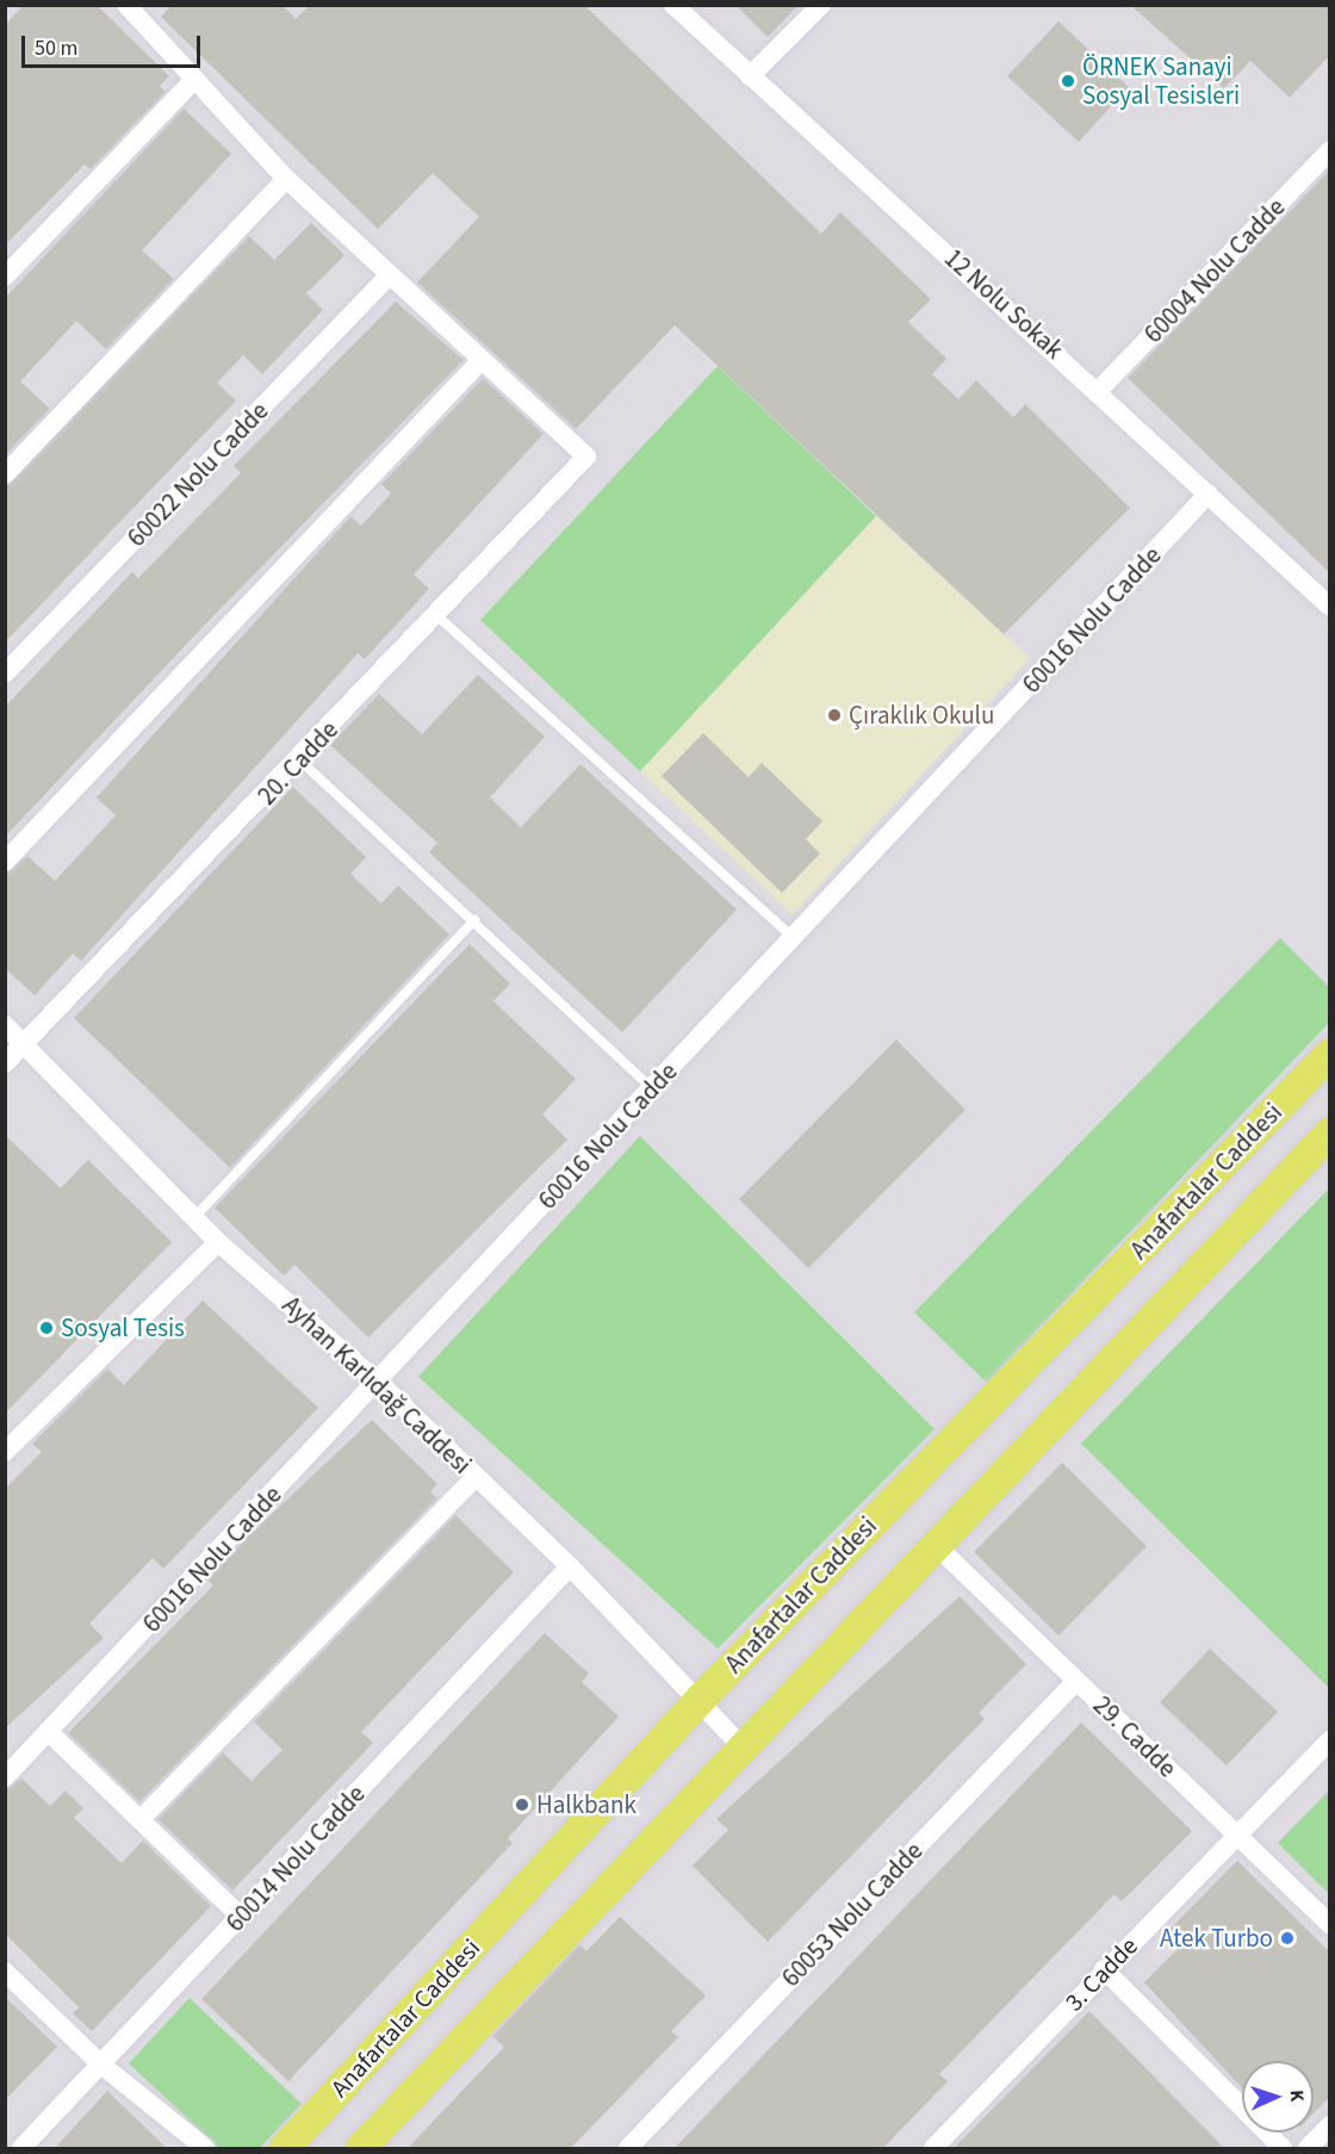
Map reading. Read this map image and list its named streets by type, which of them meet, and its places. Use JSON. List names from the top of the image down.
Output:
{
  "streets": {
    "main road": ["Anafartalar Caddesi"],
    "street": [
      "60004 Nolu Cadde",
      "12 Nolu Sokak",
      "60022 Nolu Cadde",
      "60016 Nolu Cadde",
      "20. Cadde",
      "Ayhan Karlıdağ Caddesi",
      "29. Cadde",
      "60014 Nolu Cadde",
      "60053 Nolu Cadde",
      "3. Cadde"
    ]
  },
  "crossings": [
    ["60004 Nolu Cadde", "12 Nolu Sokak"],
    ["12 Nolu Sokak", "60016 Nolu Cadde"],
    ["60016 Nolu Cadde", "Ayhan Karlıdağ Caddesi"],
    ["20. Cadde", "Ayhan Karlıdağ Caddesi"],
    ["Anafartalar Caddesi", "Ayhan Karlıdağ Caddesi"],
    ["Ayhan Karlıdağ Caddesi", "60014 Nolu Cadde"],
    ["29. Cadde", "60053 Nolu Cadde"],
    ["29. Cadde", "3. Cadde"]
  ],
  "places": [
    "ÖRNEK Sanayi Sosyal Tesisleri",
    "Çıraklık Okulu",
    "Sosyal Tesis",
    "Halkbank",
    "Atek Turbo"
  ],
  "scale_bar": "50 m",
  "north": "right"
}
